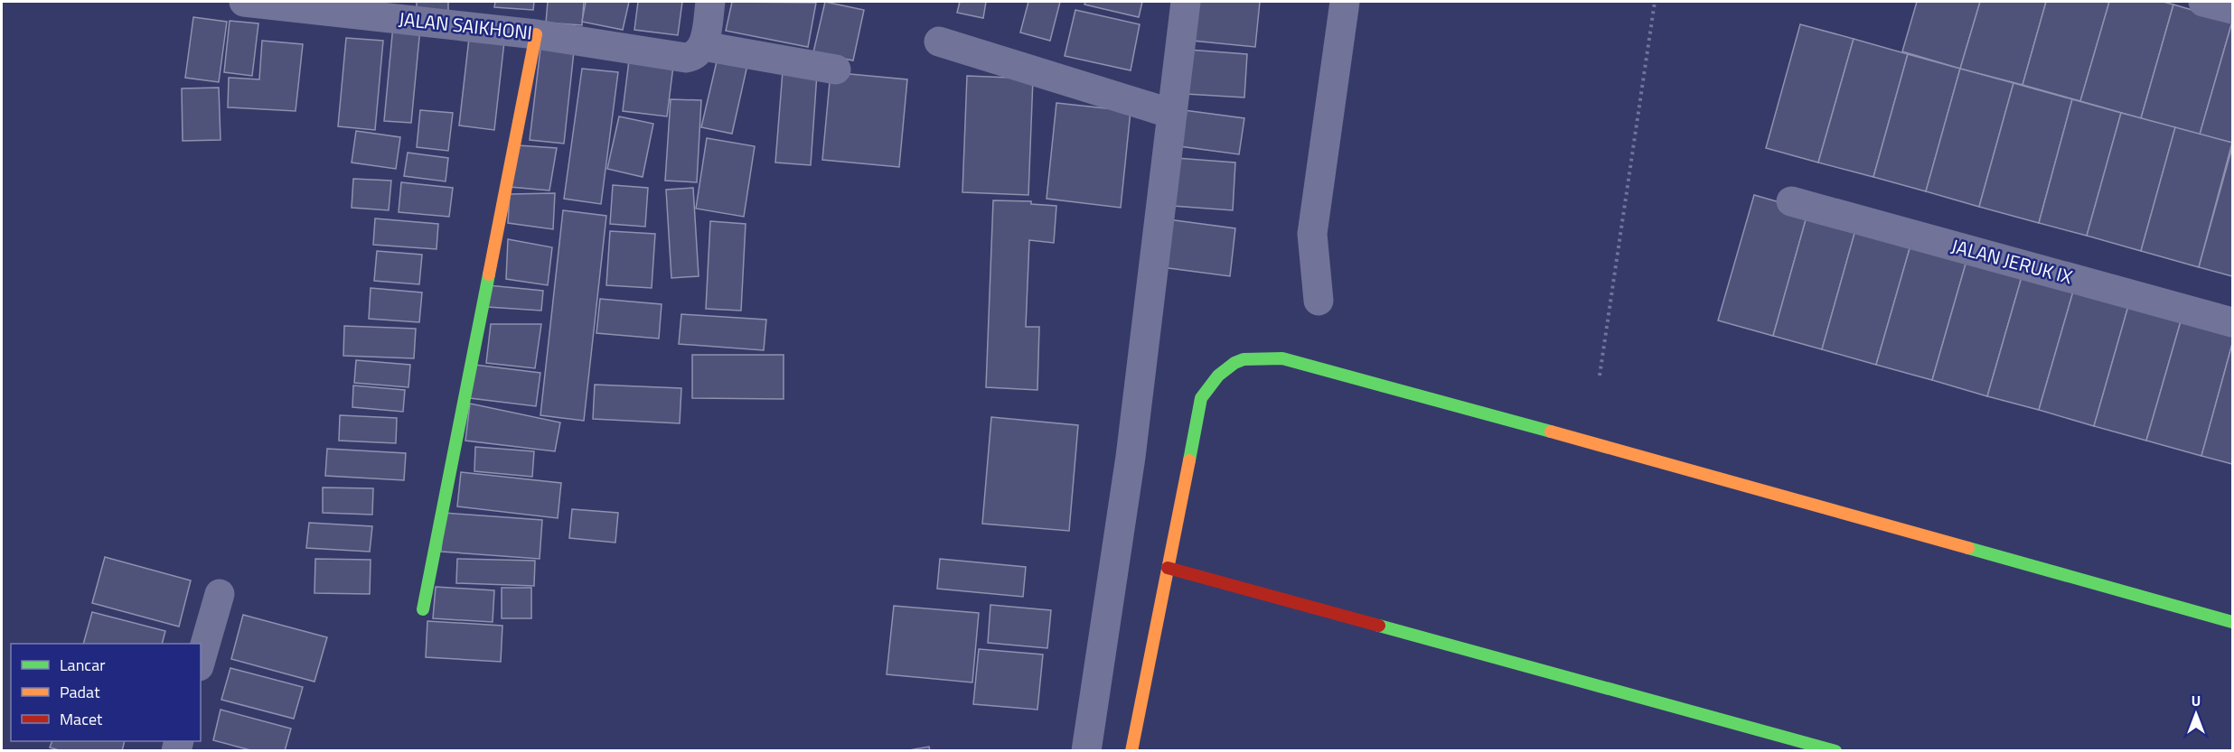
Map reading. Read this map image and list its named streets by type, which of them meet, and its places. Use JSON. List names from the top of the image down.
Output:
{
  "streets": {
    "street": ["JALAN SAIKHONI", "JALAN JERUK IX"]
  },
  "legend": ["Lancar", "Padat", "Macet"],
  "north": "top"
}
